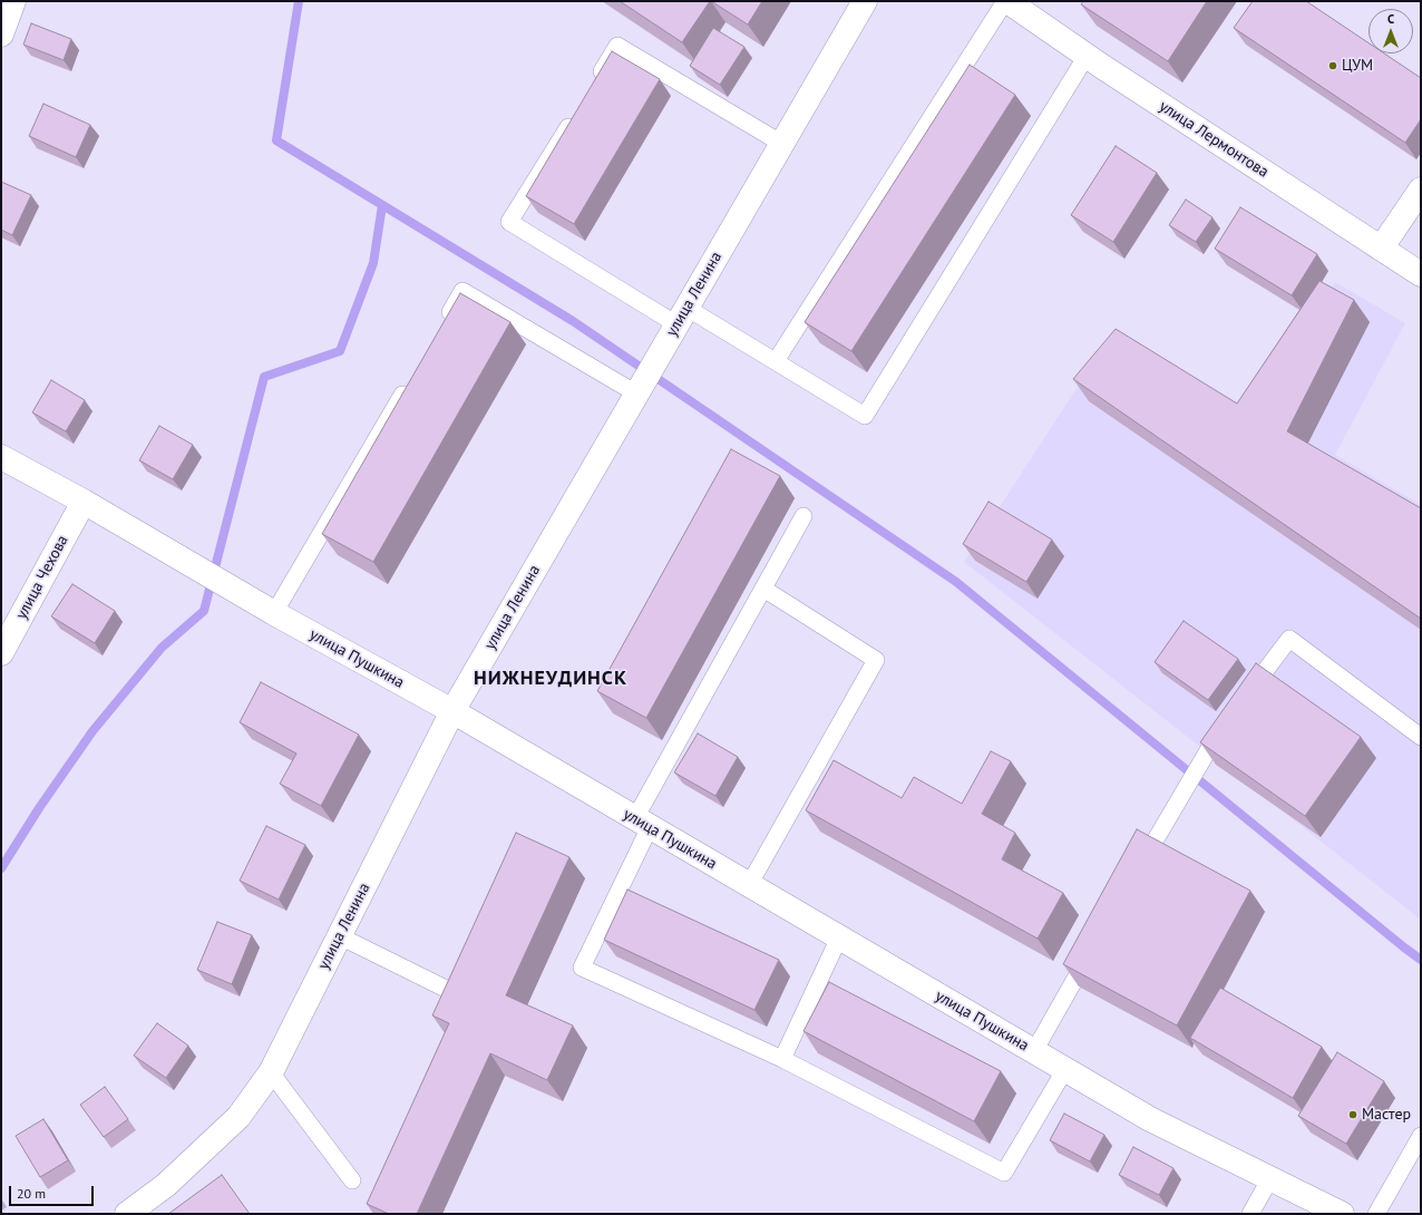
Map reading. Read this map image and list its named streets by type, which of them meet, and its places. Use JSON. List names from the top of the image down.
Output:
{
  "streets": {
    "street": [
      "улица Лермонтова",
      "улица Ленина",
      "улица Чехова",
      "улица Пушкина"
    ]
  },
  "crossings": [
    ["улица Ленина", "улица Пушкина"],
    ["улица Чехова", "улица Пушкина"]
  ],
  "districts": ["НИЖНЕУДИНСК"],
  "places": ["ЦУМ", "Мастер"],
  "scale_bar": "20 m",
  "north": "top"
}
